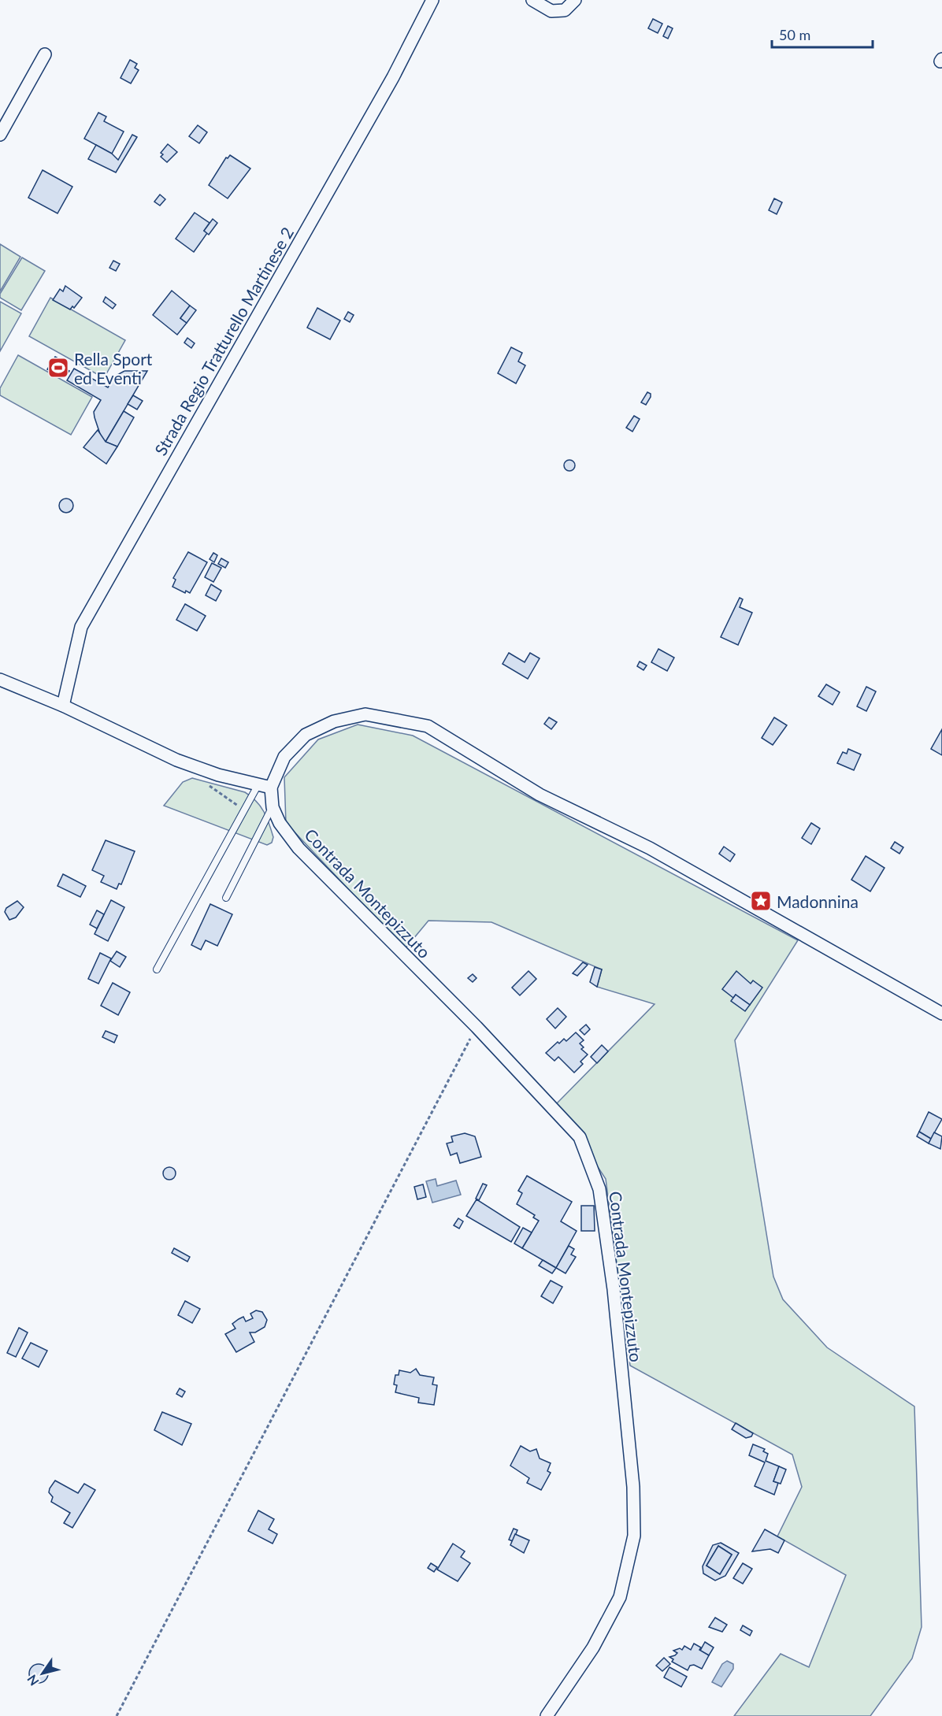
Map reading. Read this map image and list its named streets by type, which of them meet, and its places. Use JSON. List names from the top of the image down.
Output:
{
  "streets": {
    "street": ["Strada Regio Tratturello Martinese 2", "Contrada Montepizzuto"]
  },
  "places": {
    "sports": ["Rella Sport ed Eventi"],
    "place": ["Madonnina"]
  },
  "scale_bar": "50 m",
  "north": "bottom left"
}
